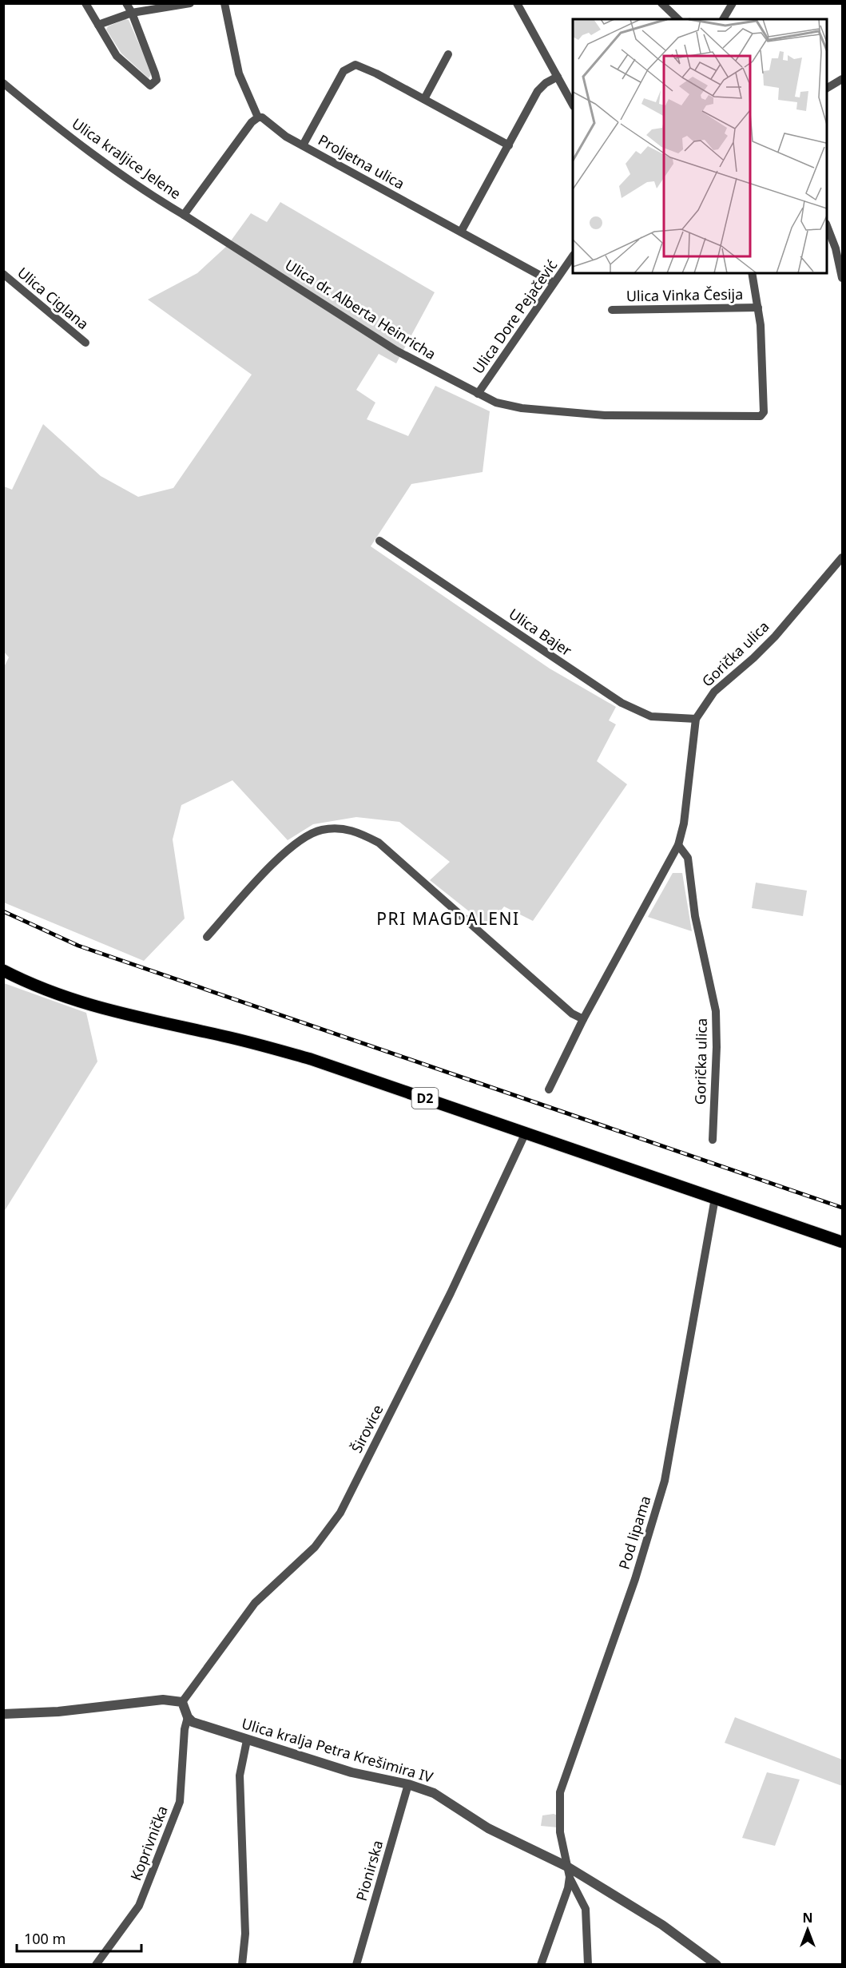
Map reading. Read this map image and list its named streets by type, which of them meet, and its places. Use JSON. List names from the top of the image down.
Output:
{
  "streets": {
    "main road": ["D2"],
    "street": [
      "Ulica kraljice Jelene",
      "Proljetna ulica",
      "Ulica Vinka Česija",
      "Ulica Ciglana",
      "Ulica dr. Alberta Heinricha",
      "Ulica Dore Pejačević",
      "Ulica Bajer",
      "Gorička ulica",
      "Širovice",
      "Pod lipama",
      "Ulica kralja Petra Krešimira IV",
      "Koprivnička",
      "Pionirska"
    ]
  },
  "crossings": [
    ["Ulica kraljice Jelene", "Ulica dr. Alberta Heinricha"],
    ["Proljetna ulica", "Ulica Dore Pejačević"],
    ["Ulica Vinka Česija", "Ulica dr. Alberta Heinricha"],
    ["Ulica dr. Alberta Heinricha", "Ulica Dore Pejačević"],
    ["Ulica Bajer", "Gorička ulica"],
    ["D2", "Širovice"],
    ["D2", "Pod lipama"],
    ["Pod lipama", "Ulica kralja Petra Krešimira IV"],
    ["Ulica kralja Petra Krešimira IV", "Koprivnička"],
    ["Ulica kralja Petra Krešimira IV", "Pionirska"]
  ],
  "districts": ["PRI MAGDALENI"],
  "scale_bar": "100 m",
  "north": "top"
}
